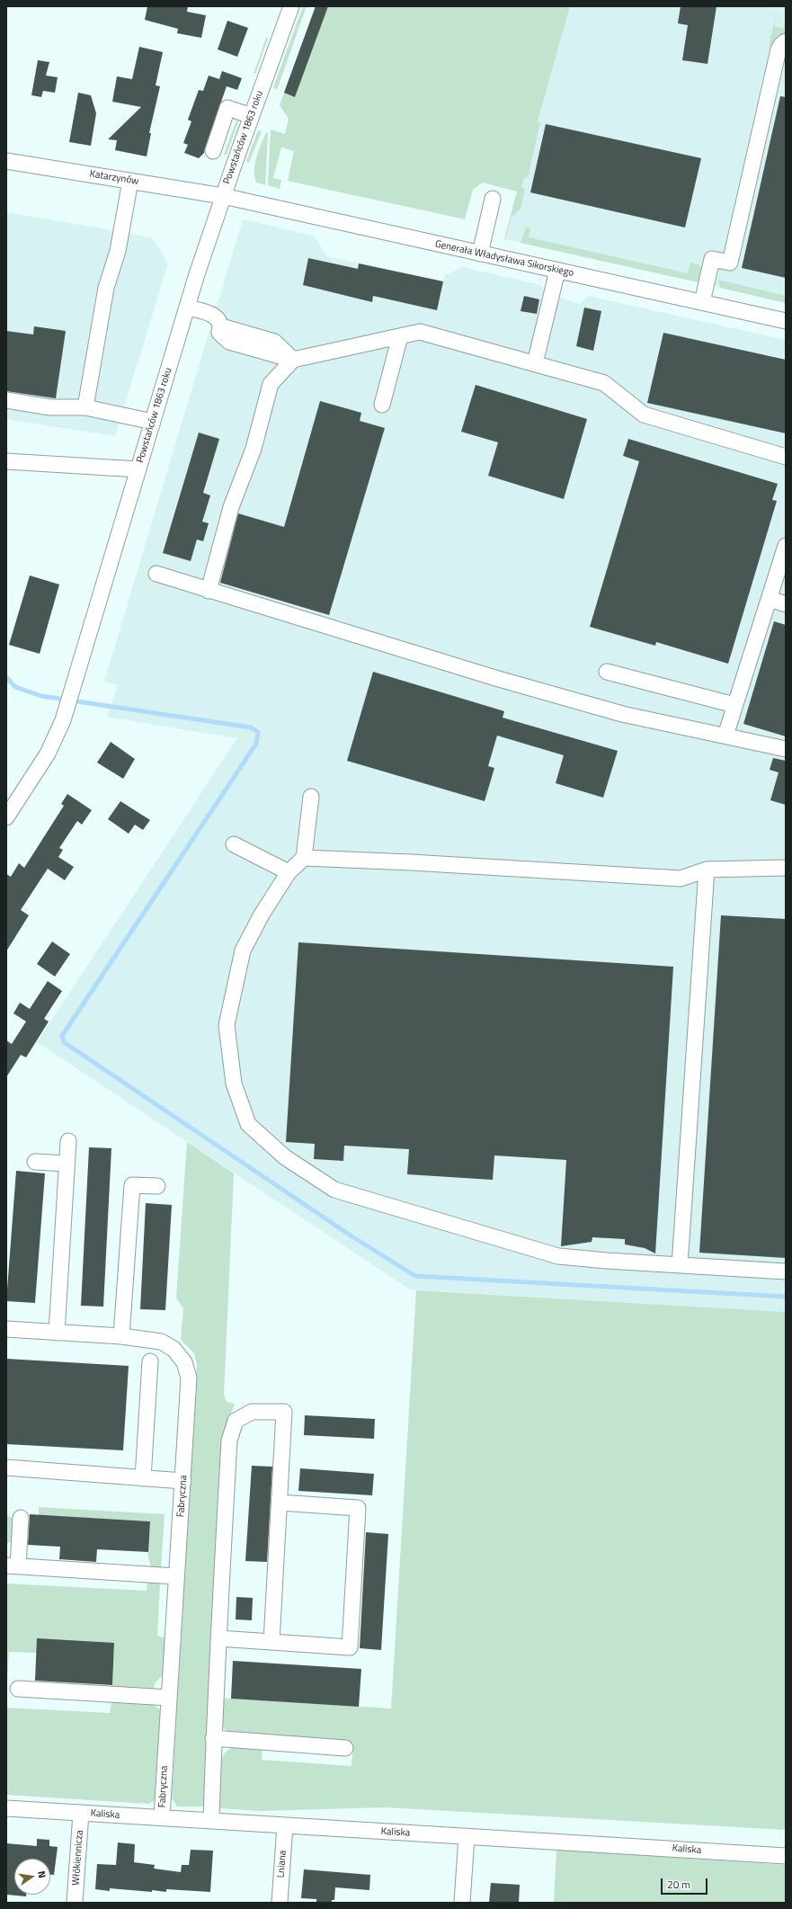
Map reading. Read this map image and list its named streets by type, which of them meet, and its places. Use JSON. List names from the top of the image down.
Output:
{
  "streets": {
    "street": [
      "Powstańców 1863 roku",
      "Katarzynów",
      "Generała Władysława Sikorskiego",
      "Fabryczna",
      "Kaliska",
      "Włókiennicza",
      "Lniana"
    ]
  },
  "crossings": [
    ["Powstańców 1863 roku", "Katarzynów"],
    ["Powstańców 1863 roku", "Generała Władysława Sikorskiego"],
    ["Katarzynów", "Generała Władysława Sikorskiego"],
    ["Fabryczna", "Kaliska"],
    ["Kaliska", "Włókiennicza"],
    ["Kaliska", "Lniana"]
  ],
  "scale_bar": "20 m",
  "north": "right"
}
